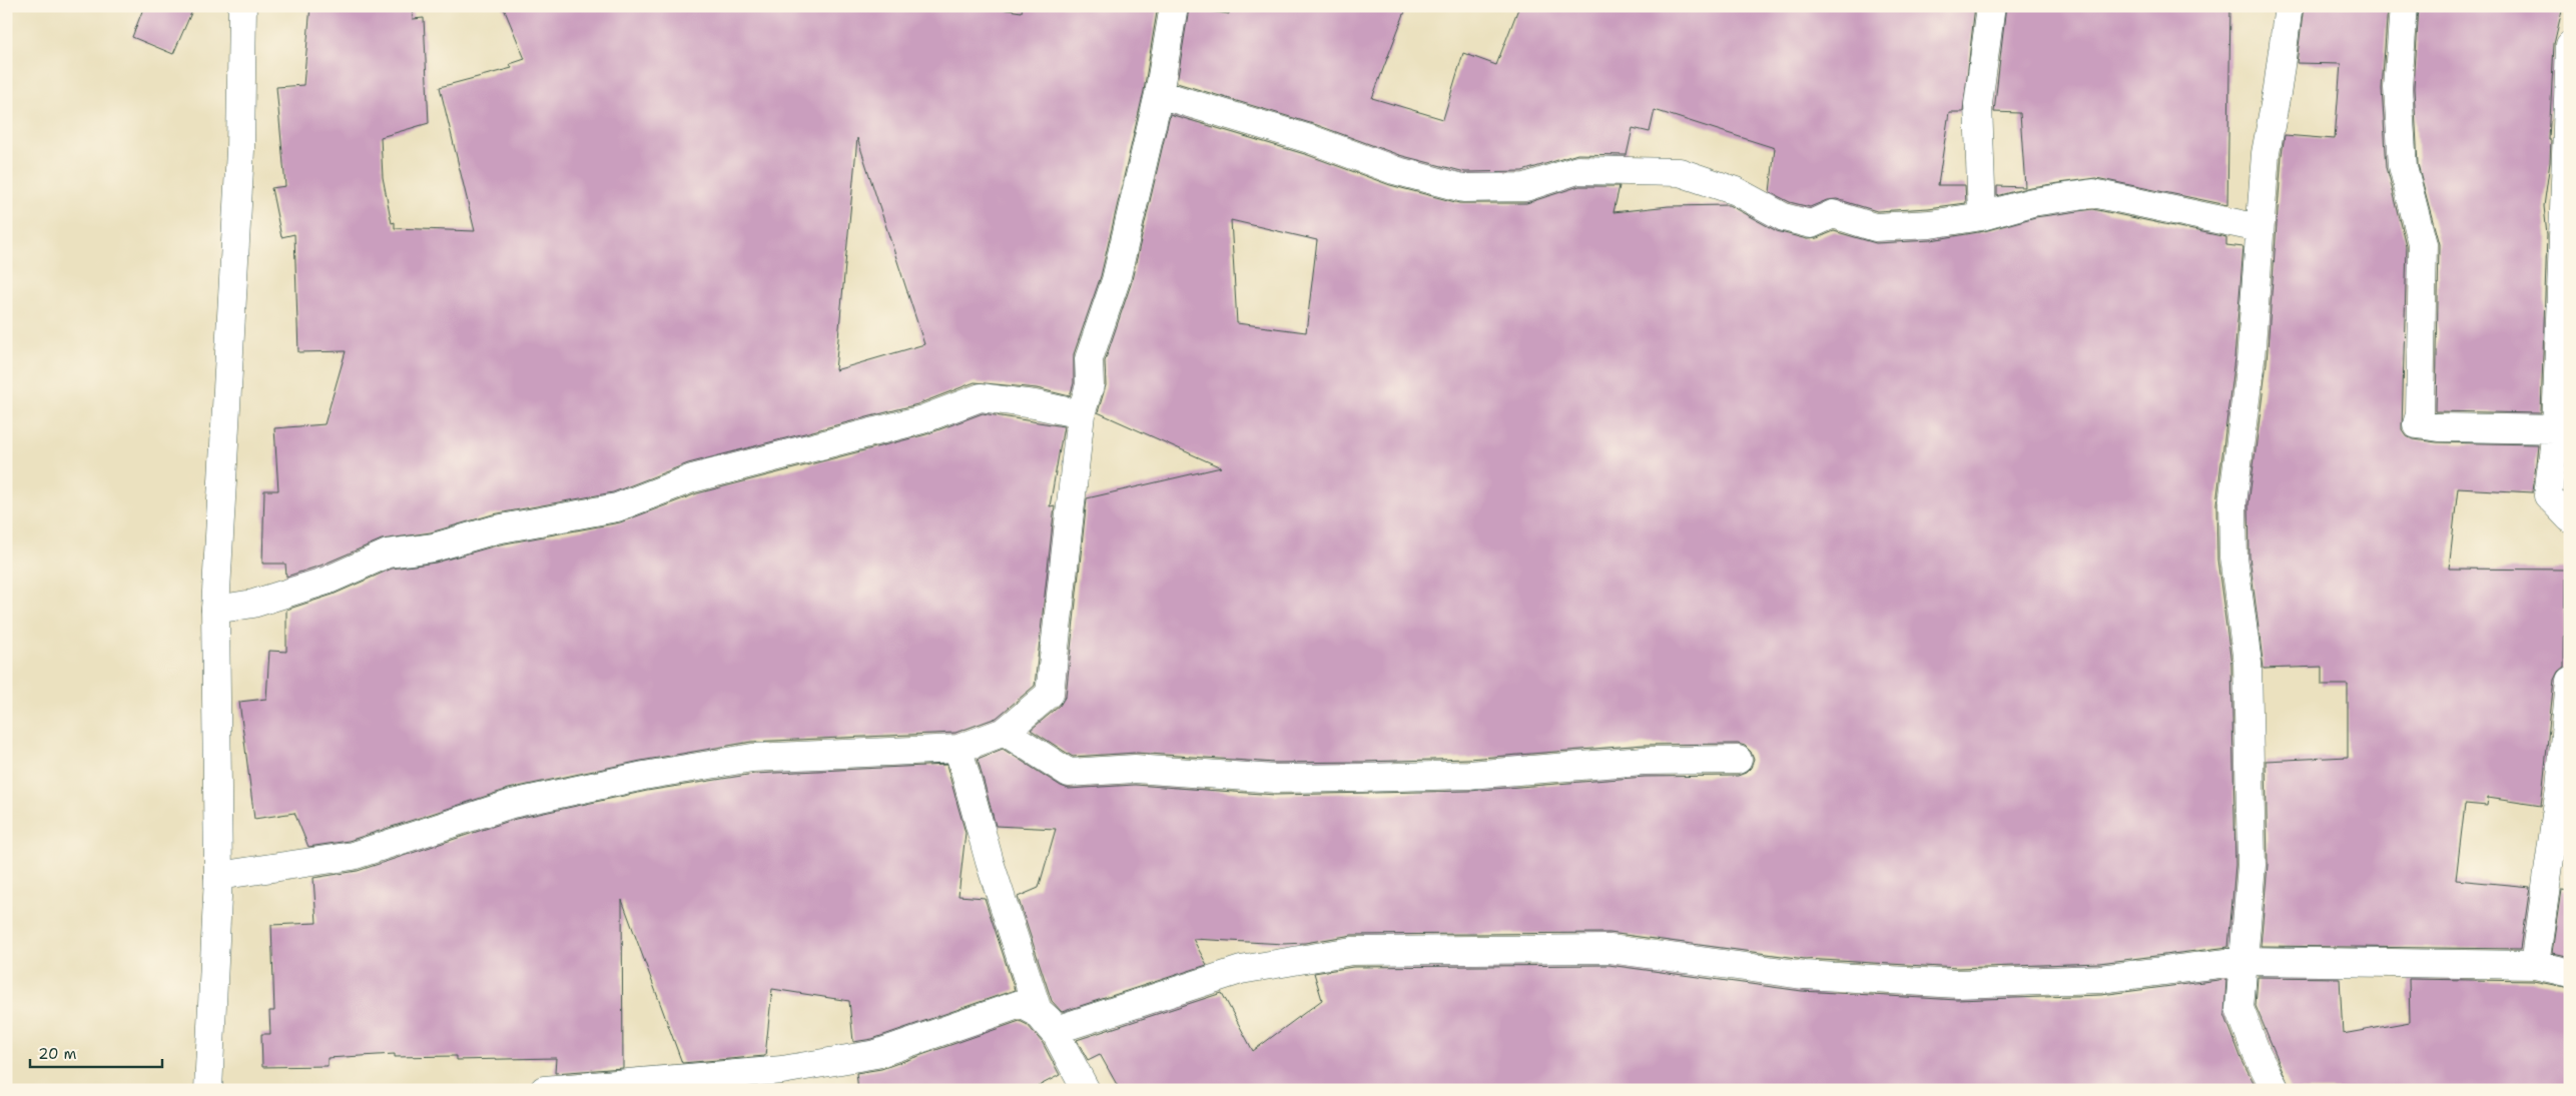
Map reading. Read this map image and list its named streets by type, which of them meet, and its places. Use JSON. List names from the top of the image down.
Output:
{
  "scale_bar": "20 m"
}
